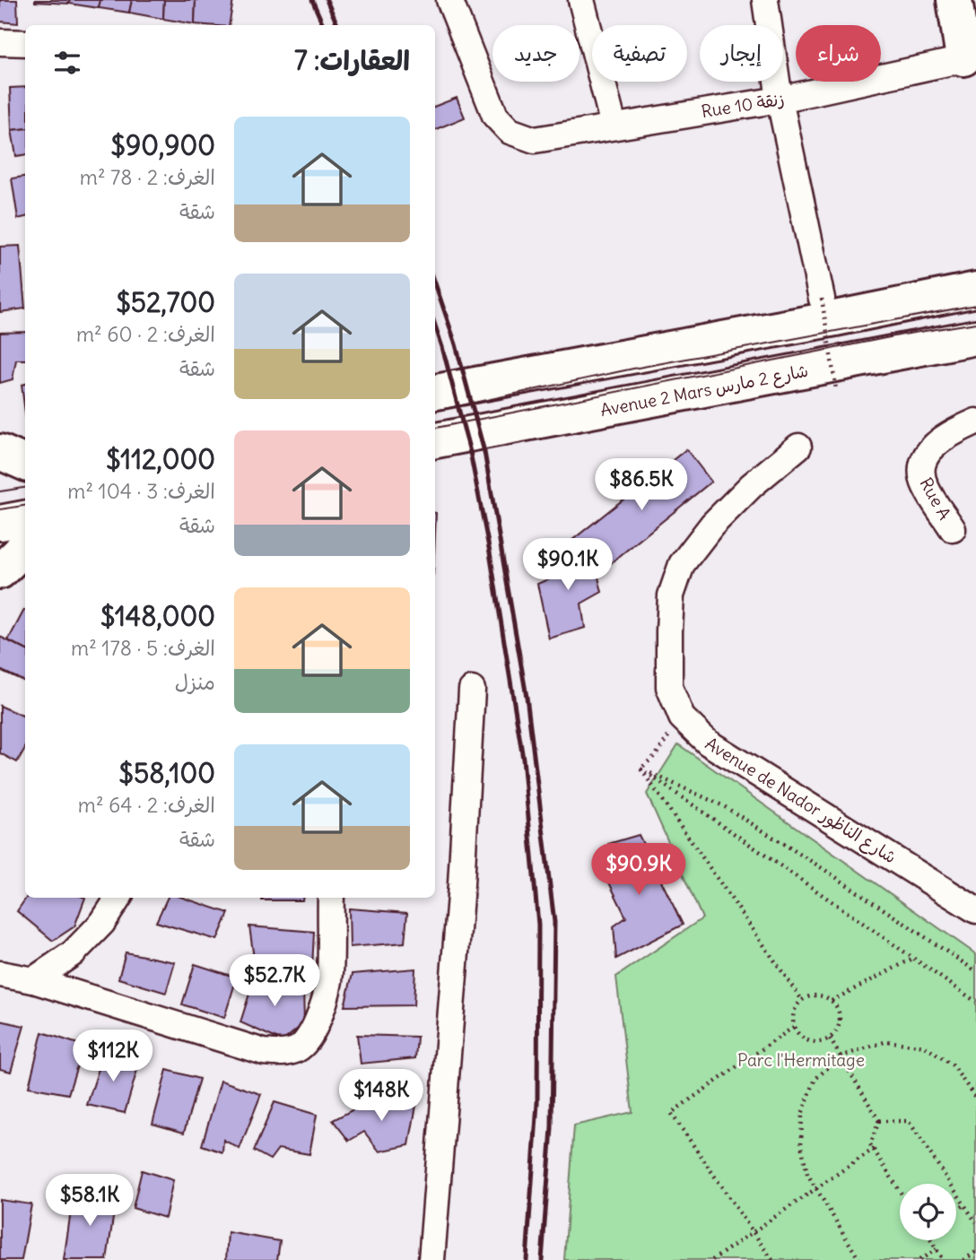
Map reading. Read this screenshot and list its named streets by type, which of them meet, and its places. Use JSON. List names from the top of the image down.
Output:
{
  "streets": {
    "main road": ["Avenue 2 Mars شارع 2 مارس"],
    "street": ["Rue 10 زنقة", "Rue A", "Avenue de Nador شارع الناظور"]
  },
  "parks": ["Parc l'Hermitage"],
  "page": {
    "chip": [
      "شراء",
      "إيجار",
      "تصفية",
      "جديد"
    ],
    "heading": "العقارات: 7",
    "list": [
      {
        "name": "$90,900",
        "note": "الغرف: 2 · 78 m² · شقة"
      },
      {
        "name": "$52,700",
        "note": "الغرف: 2 · 60 m² · شقة"
      },
      {
        "name": "$112,000",
        "note": "الغرف: 3 · 104 m² · شقة"
      },
      {
        "name": "$148,000",
        "note": "الغرف: 5 · 178 m² · منزل"
      },
      {
        "name": "$58,100",
        "note": "الغرف: 2 · 64 m² · شقة"
      }
    ],
    "price": [
      "$86.5K",
      "$90.1K",
      "$90.9K",
      "$52.7K",
      "$112K",
      "$148K",
      "$58.1K"
    ]
  }
}
